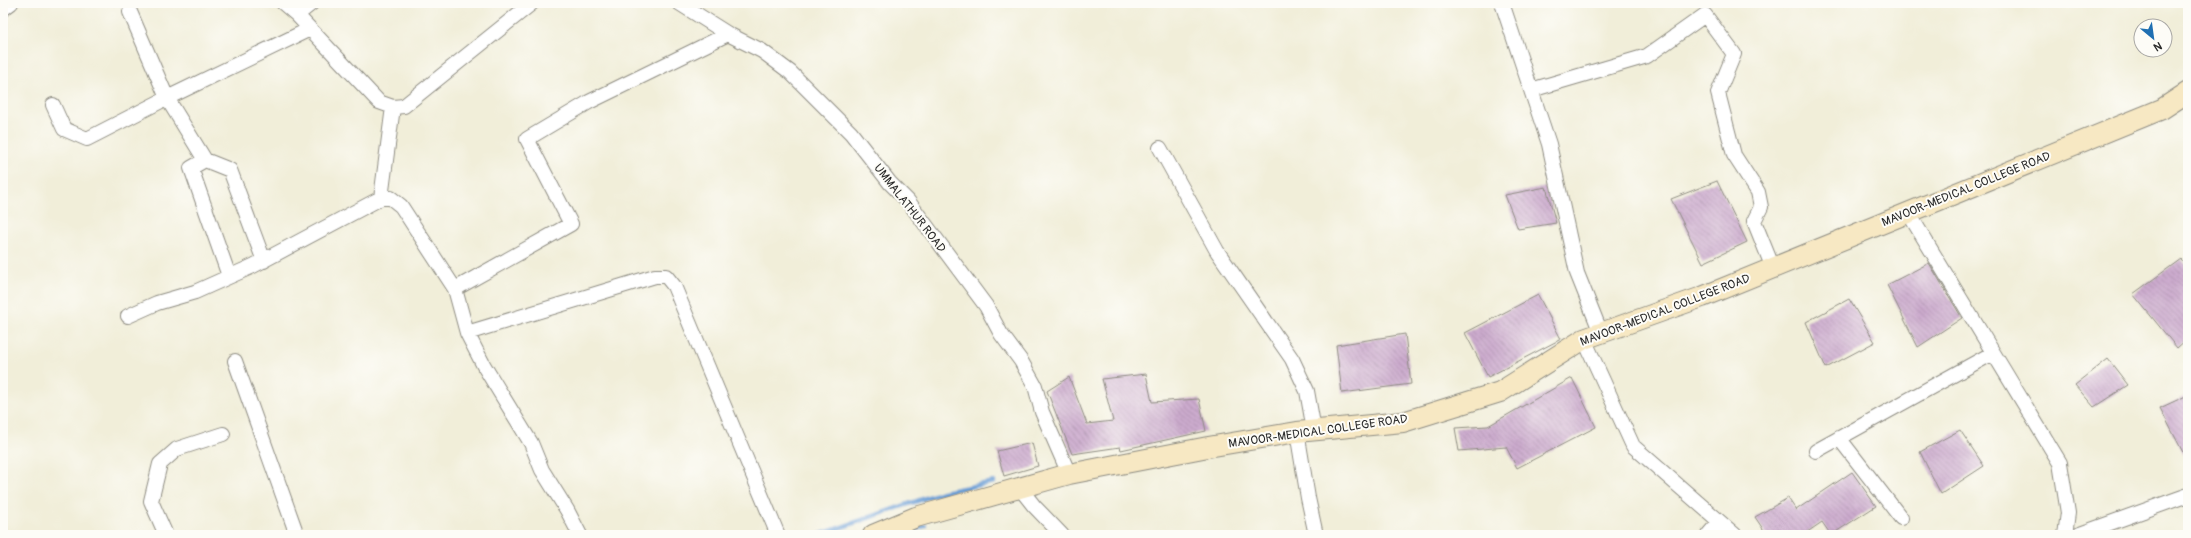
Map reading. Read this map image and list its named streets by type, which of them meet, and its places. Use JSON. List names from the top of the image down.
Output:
{
  "streets": {
    "main road": ["MAVOOR-MEDICAL COLLEGE ROAD"],
    "street": ["UMMALATHUR ROAD"]
  },
  "crossings": [
    ["MAVOOR-MEDICAL COLLEGE ROAD", "UMMALATHUR ROAD"]
  ],
  "north": "bottom right"
}
